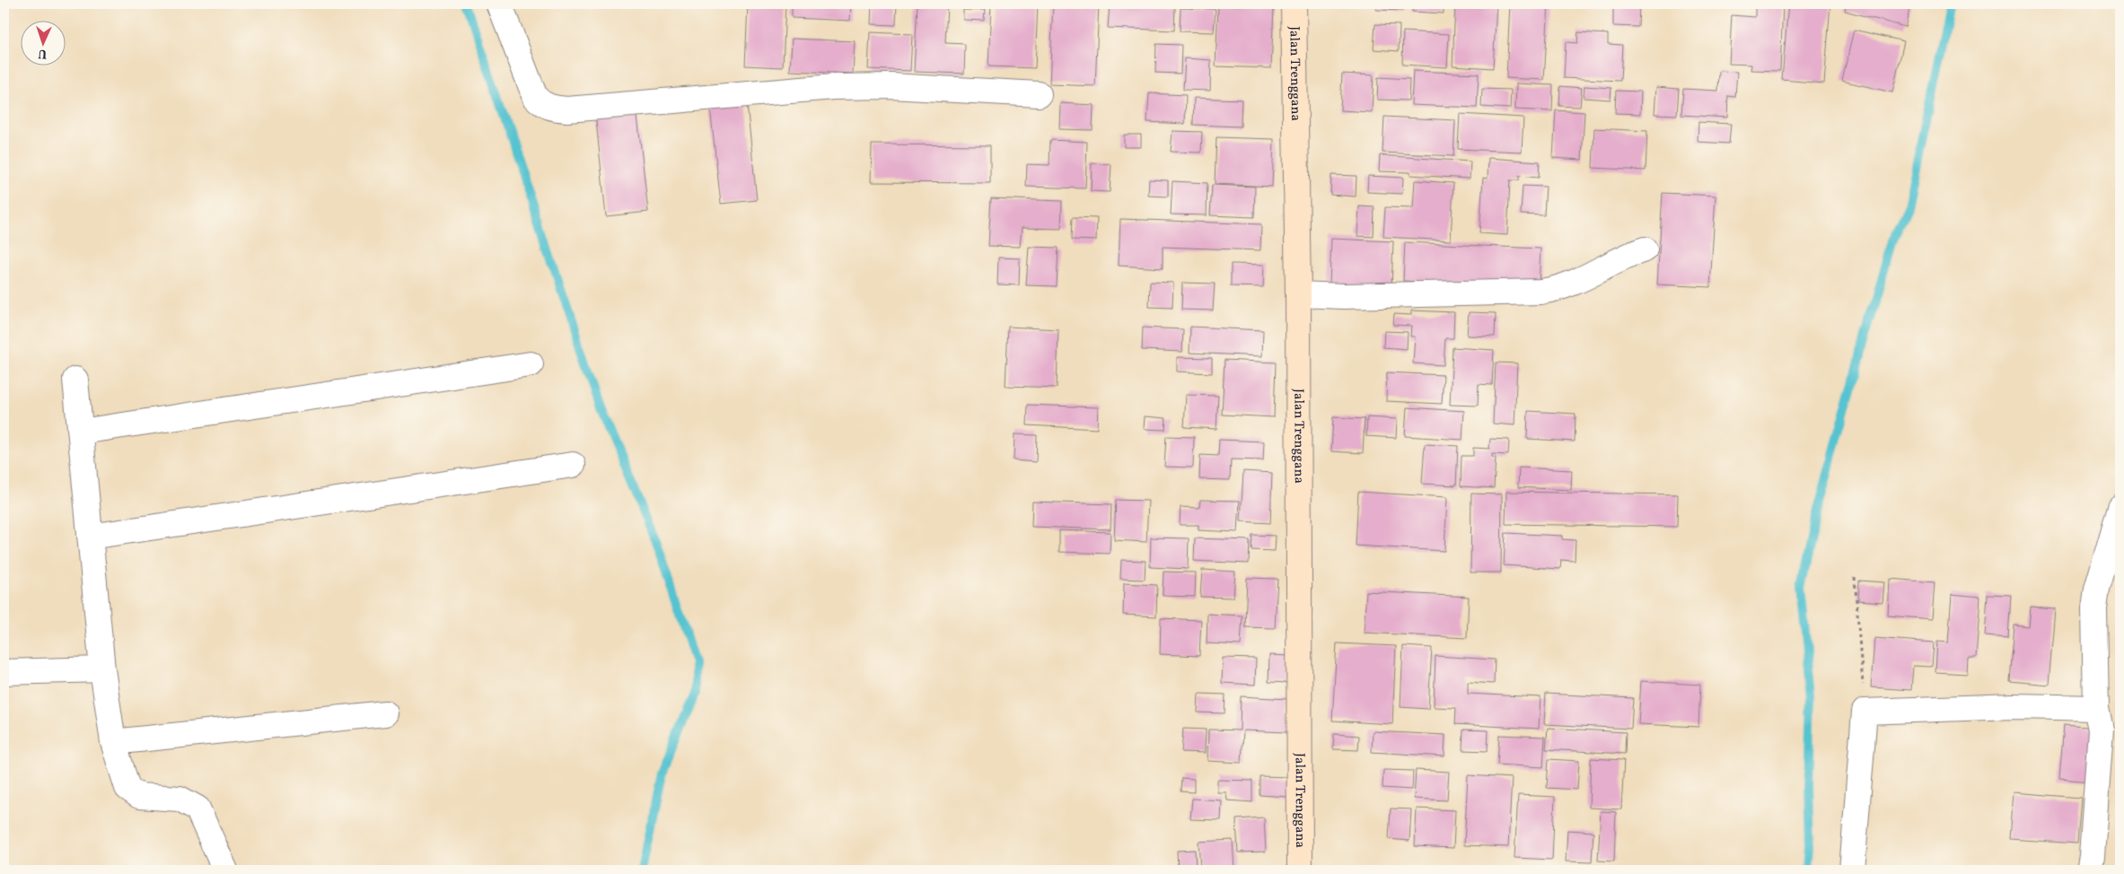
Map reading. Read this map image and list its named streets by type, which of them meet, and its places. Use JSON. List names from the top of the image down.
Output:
{
  "streets": {
    "main road": ["Jalan Trenggana"]
  },
  "north": "bottom"
}
